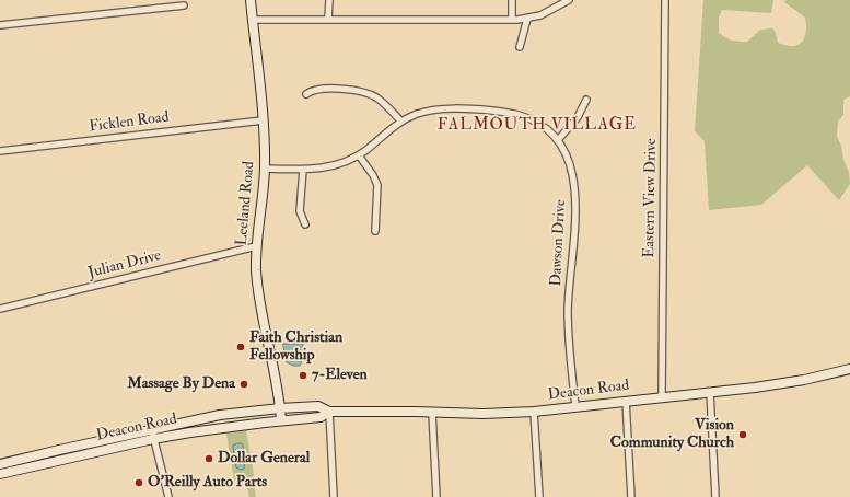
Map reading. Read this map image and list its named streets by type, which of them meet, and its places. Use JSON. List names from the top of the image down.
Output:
{
  "streets": {
    "main road": ["Leeland Road", "Deacon Road"],
    "street": [
      "Ficklen Road",
      "Eastern View Drive",
      "Dawson Drive",
      "Julian Drive"
    ]
  },
  "crossings": [
    ["Ficklen Road", "Leeland Road"],
    ["Eastern View Drive", "Deacon Road"],
    ["Leeland Road", "Dawson Drive"],
    ["Leeland Road", "Julian Drive"],
    ["Leeland Road", "Deacon Road"],
    ["Dawson Drive", "Deacon Road"]
  ],
  "districts": ["FALMOUTH VILLAGE"],
  "places": [
    "Faith Christian Fellowship",
    "7-Eleven",
    "Massage By Dena",
    "Vision Community Church",
    "Dollar General",
    "O'Reilly Auto Parts"
  ]
}
